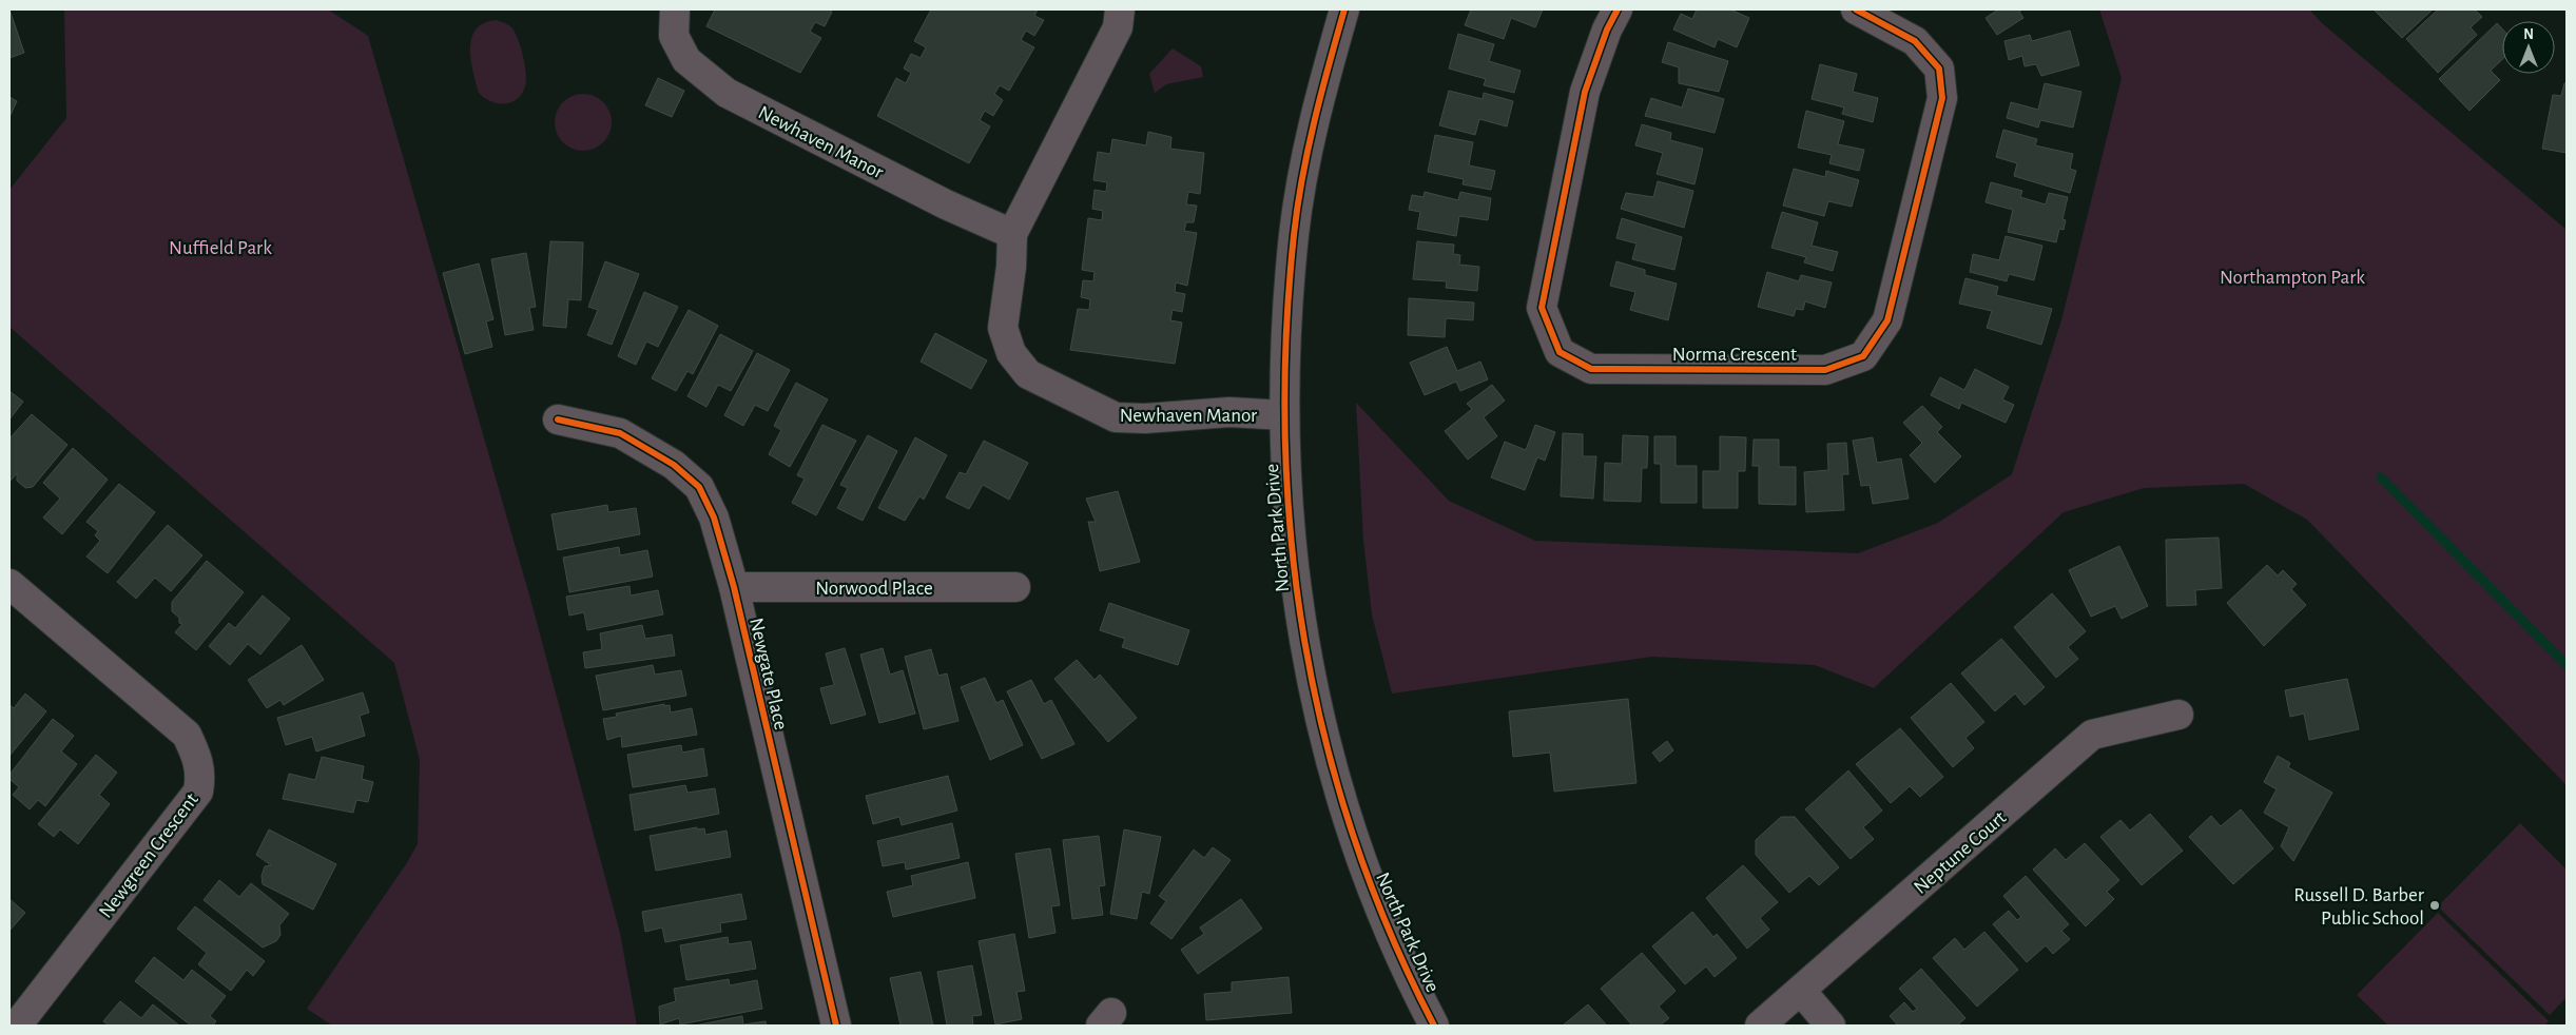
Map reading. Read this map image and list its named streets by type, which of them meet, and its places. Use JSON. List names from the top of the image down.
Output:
{
  "streets": {
    "main road": ["North Park Drive"],
    "street": [
      "Newhaven Manor",
      "Norma Crescent",
      "Norwood Place",
      "Newgate Place",
      "Neptune Court",
      "Newgreen Crescent"
    ]
  },
  "crossings": [
    ["Newhaven Manor", "North Park Drive"],
    ["Norwood Place", "Newgate Place"]
  ],
  "parks": ["Nuffield Park", "Northampton Park"],
  "places": ["Russell D. Barber Public School"],
  "north": "top"
}
